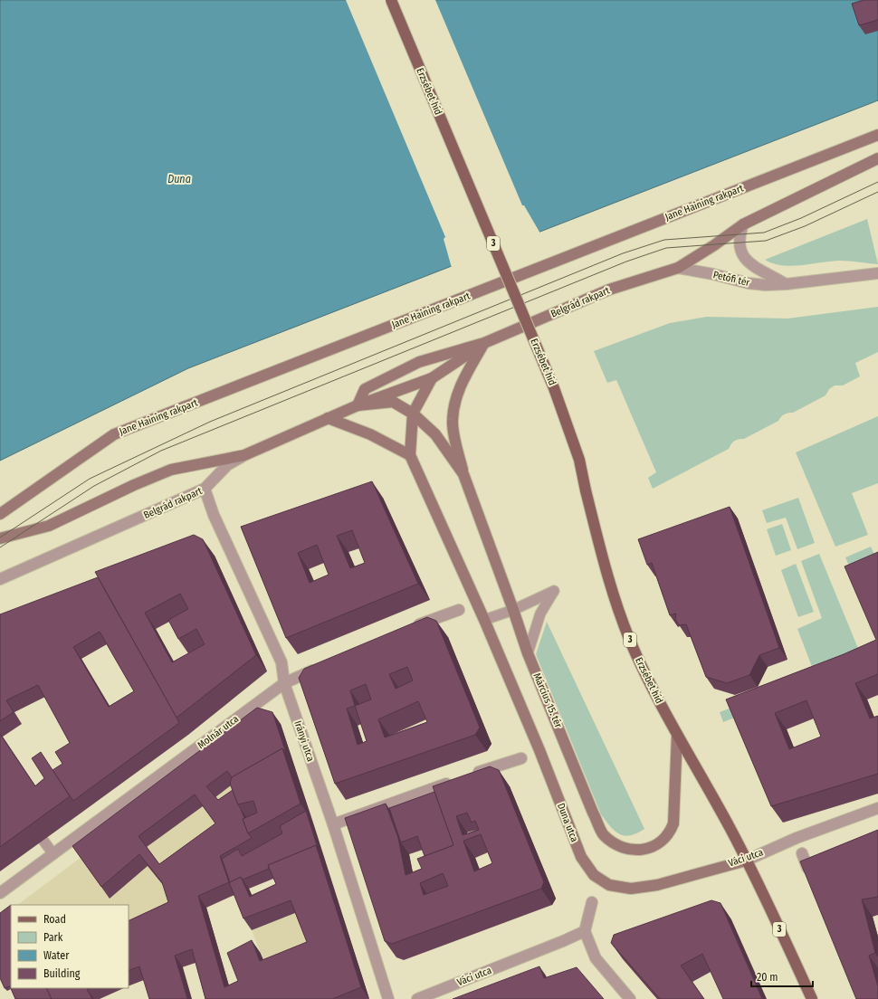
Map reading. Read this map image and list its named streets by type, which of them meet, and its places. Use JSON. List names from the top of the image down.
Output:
{
  "streets": {
    "main road": ["Erzsébet híd", "3"],
    "street": [
      "Jane Haining rakpart",
      "Petőfi tér",
      "Belgrád rakpart",
      "Március 15. tér",
      "Molnár utca",
      "Irányi utca",
      "Duna utca",
      "Váci utca"
    ]
  },
  "crossings": [
    ["Erzsébet híd", "3"],
    ["Erzsébet híd", "Március 15. tér"],
    ["3", "Március 15. tér"],
    ["3", "Váci utca"],
    ["Petőfi tér", "Belgrád rakpart"],
    ["Belgrád rakpart", "Március 15. tér"],
    ["Belgrád rakpart", "Irányi utca"],
    ["Molnár utca", "Irányi utca"],
    ["Duna utca", "Váci utca"]
  ],
  "water": ["Duna"],
  "legend": [
    "Road",
    "Park",
    "Water",
    "Building"
  ],
  "scale_bar": "20 m"
}
